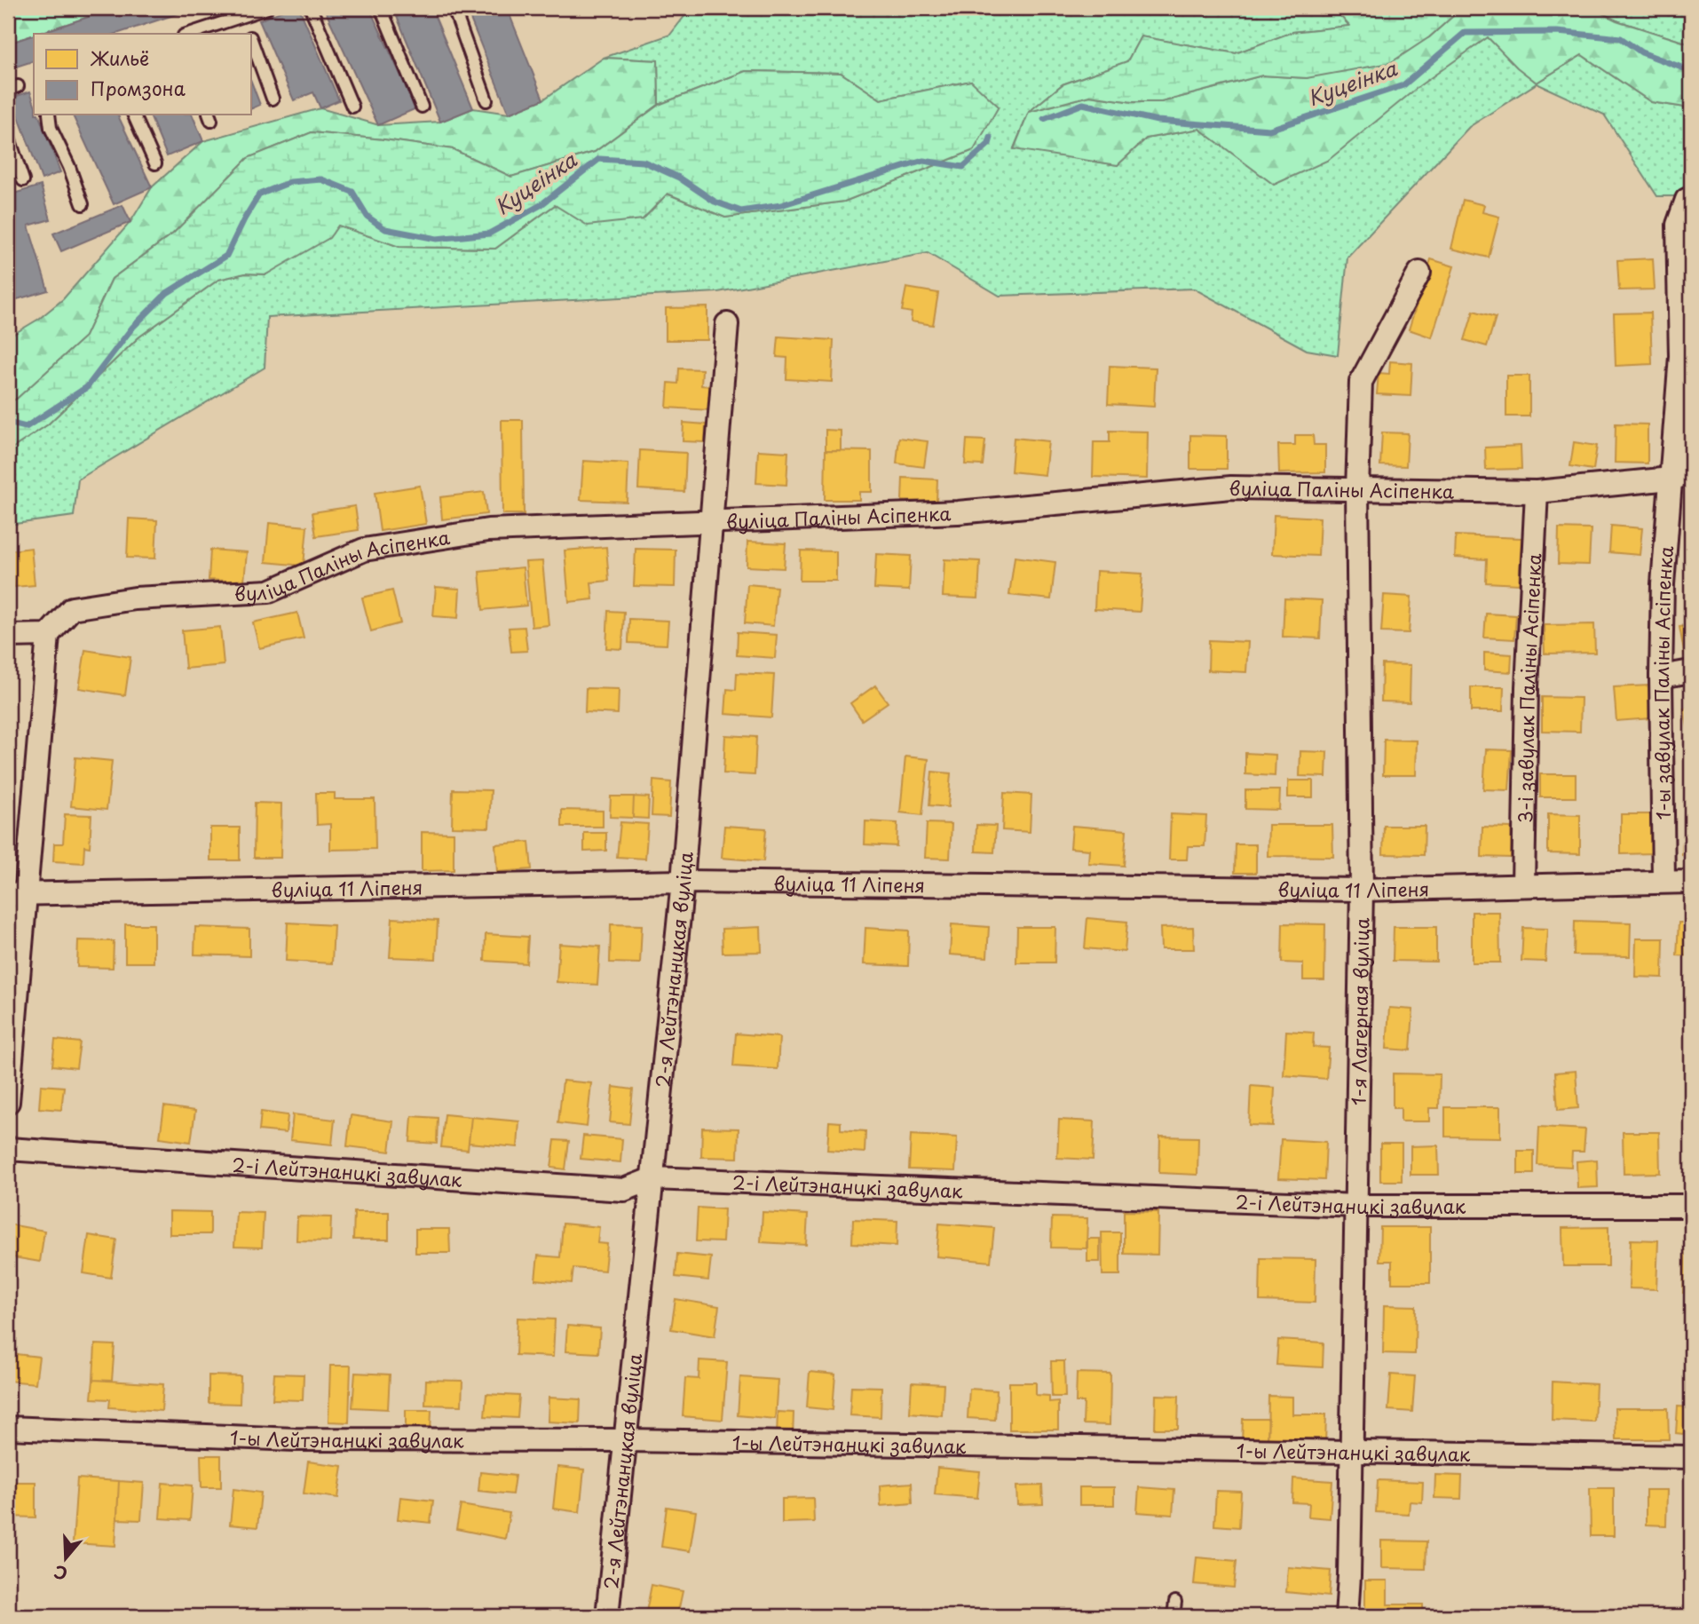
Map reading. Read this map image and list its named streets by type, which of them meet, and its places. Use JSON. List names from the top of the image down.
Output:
{
  "streets": {
    "street": [
      "вуліца Паліны Асіпенка",
      "1-ы завулак Паліны Асіпенка",
      "3-і завулак Паліны Асіпенка",
      "вуліца 11 Ліпеня",
      "2-я Лейтэнанцкая вуліца",
      "1-я Лагерная вуліца",
      "2-і Лейтэнанцкі завулак",
      "1-ы Лейтэнанцкі завулак"
    ]
  },
  "crossings": [
    ["вуліца Паліны Асіпенка", "1-ы завулак Паліны Асіпенка"],
    ["вуліца Паліны Асіпенка", "3-і завулак Паліны Асіпенка"],
    ["вуліца Паліны Асіпенка", "2-я Лейтэнанцкая вуліца"],
    ["вуліца Паліны Асіпенка", "1-я Лагерная вуліца"],
    ["1-ы завулак Паліны Асіпенка", "вуліца 11 Ліпеня"],
    ["3-і завулак Паліны Асіпенка", "вуліца 11 Ліпеня"],
    ["вуліца 11 Ліпеня", "2-я Лейтэнанцкая вуліца"],
    ["вуліца 11 Ліпеня", "1-я Лагерная вуліца"],
    ["2-я Лейтэнанцкая вуліца", "2-і Лейтэнанцкі завулак"],
    ["2-я Лейтэнанцкая вуліца", "1-ы Лейтэнанцкі завулак"],
    ["1-я Лагерная вуліца", "2-і Лейтэнанцкі завулак"],
    ["1-я Лагерная вуліца", "1-ы Лейтэнанцкі завулак"]
  ],
  "water": ["Куцеінка"],
  "legend": ["Жильё", "Промзона"],
  "north": "bottom"
}
